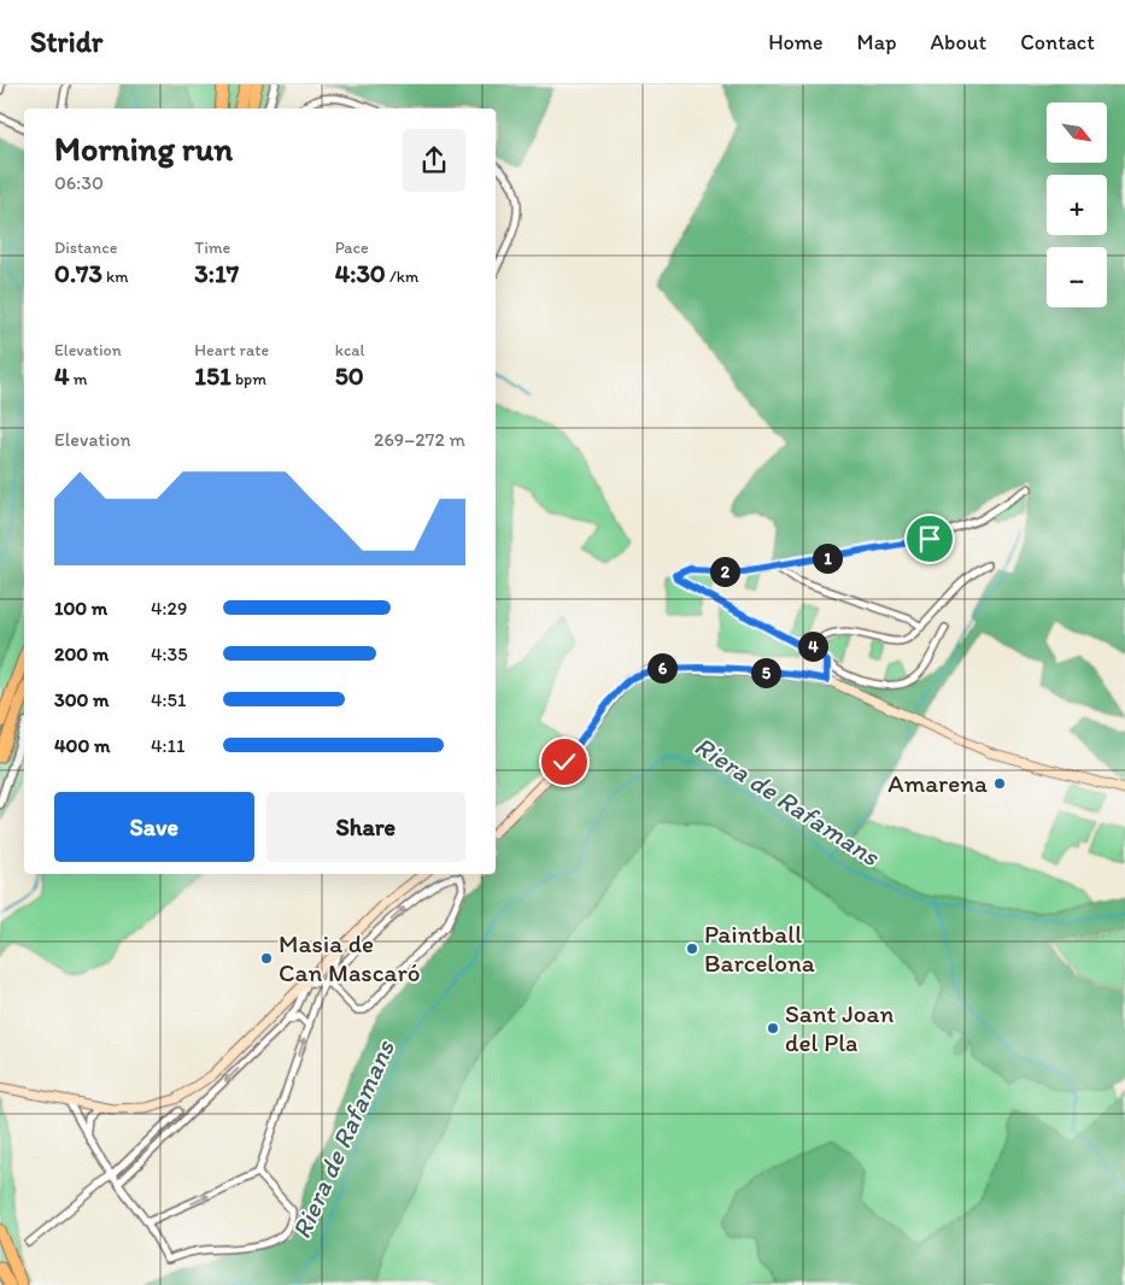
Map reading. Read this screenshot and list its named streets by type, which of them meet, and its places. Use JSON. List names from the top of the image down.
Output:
{
  "water": ["Riera de Rafamans"],
  "places": [
    "Amarena",
    "Paintball Barcelona",
    "Masia de Can Mascaró",
    "Sant Joan del Pla"
  ],
  "north": "bottom right",
  "page": {
    "header": "Stridr",
    "nav": [
      "Home",
      "Map",
      "About",
      "Contact"
    ],
    "map_buttons": ["+", "−"],
    "heading": ["Morning run", "06:30"],
    "stats": [
      ["Distance", "0.73 km"],
      ["Time", "3:17"],
      ["Pace", "4:30 /km"],
      ["Elevation", "4 m"],
      ["Heart rate", "151 bpm"],
      ["kcal", "50"]
    ],
    "chart": ["Elevation", "269–272 m"],
    "pins": [
      "1",
      "2",
      "4",
      "6",
      "5"
    ],
    "list": [
      {
        "name": "100 m",
        "note": "4:29"
      },
      {
        "name": "200 m",
        "note": "4:35"
      },
      {
        "name": "300 m",
        "note": "4:51"
      },
      {
        "name": "400 m",
        "note": "4:11"
      }
    ],
    "buttons": ["Save", "Share"]
  }
}
